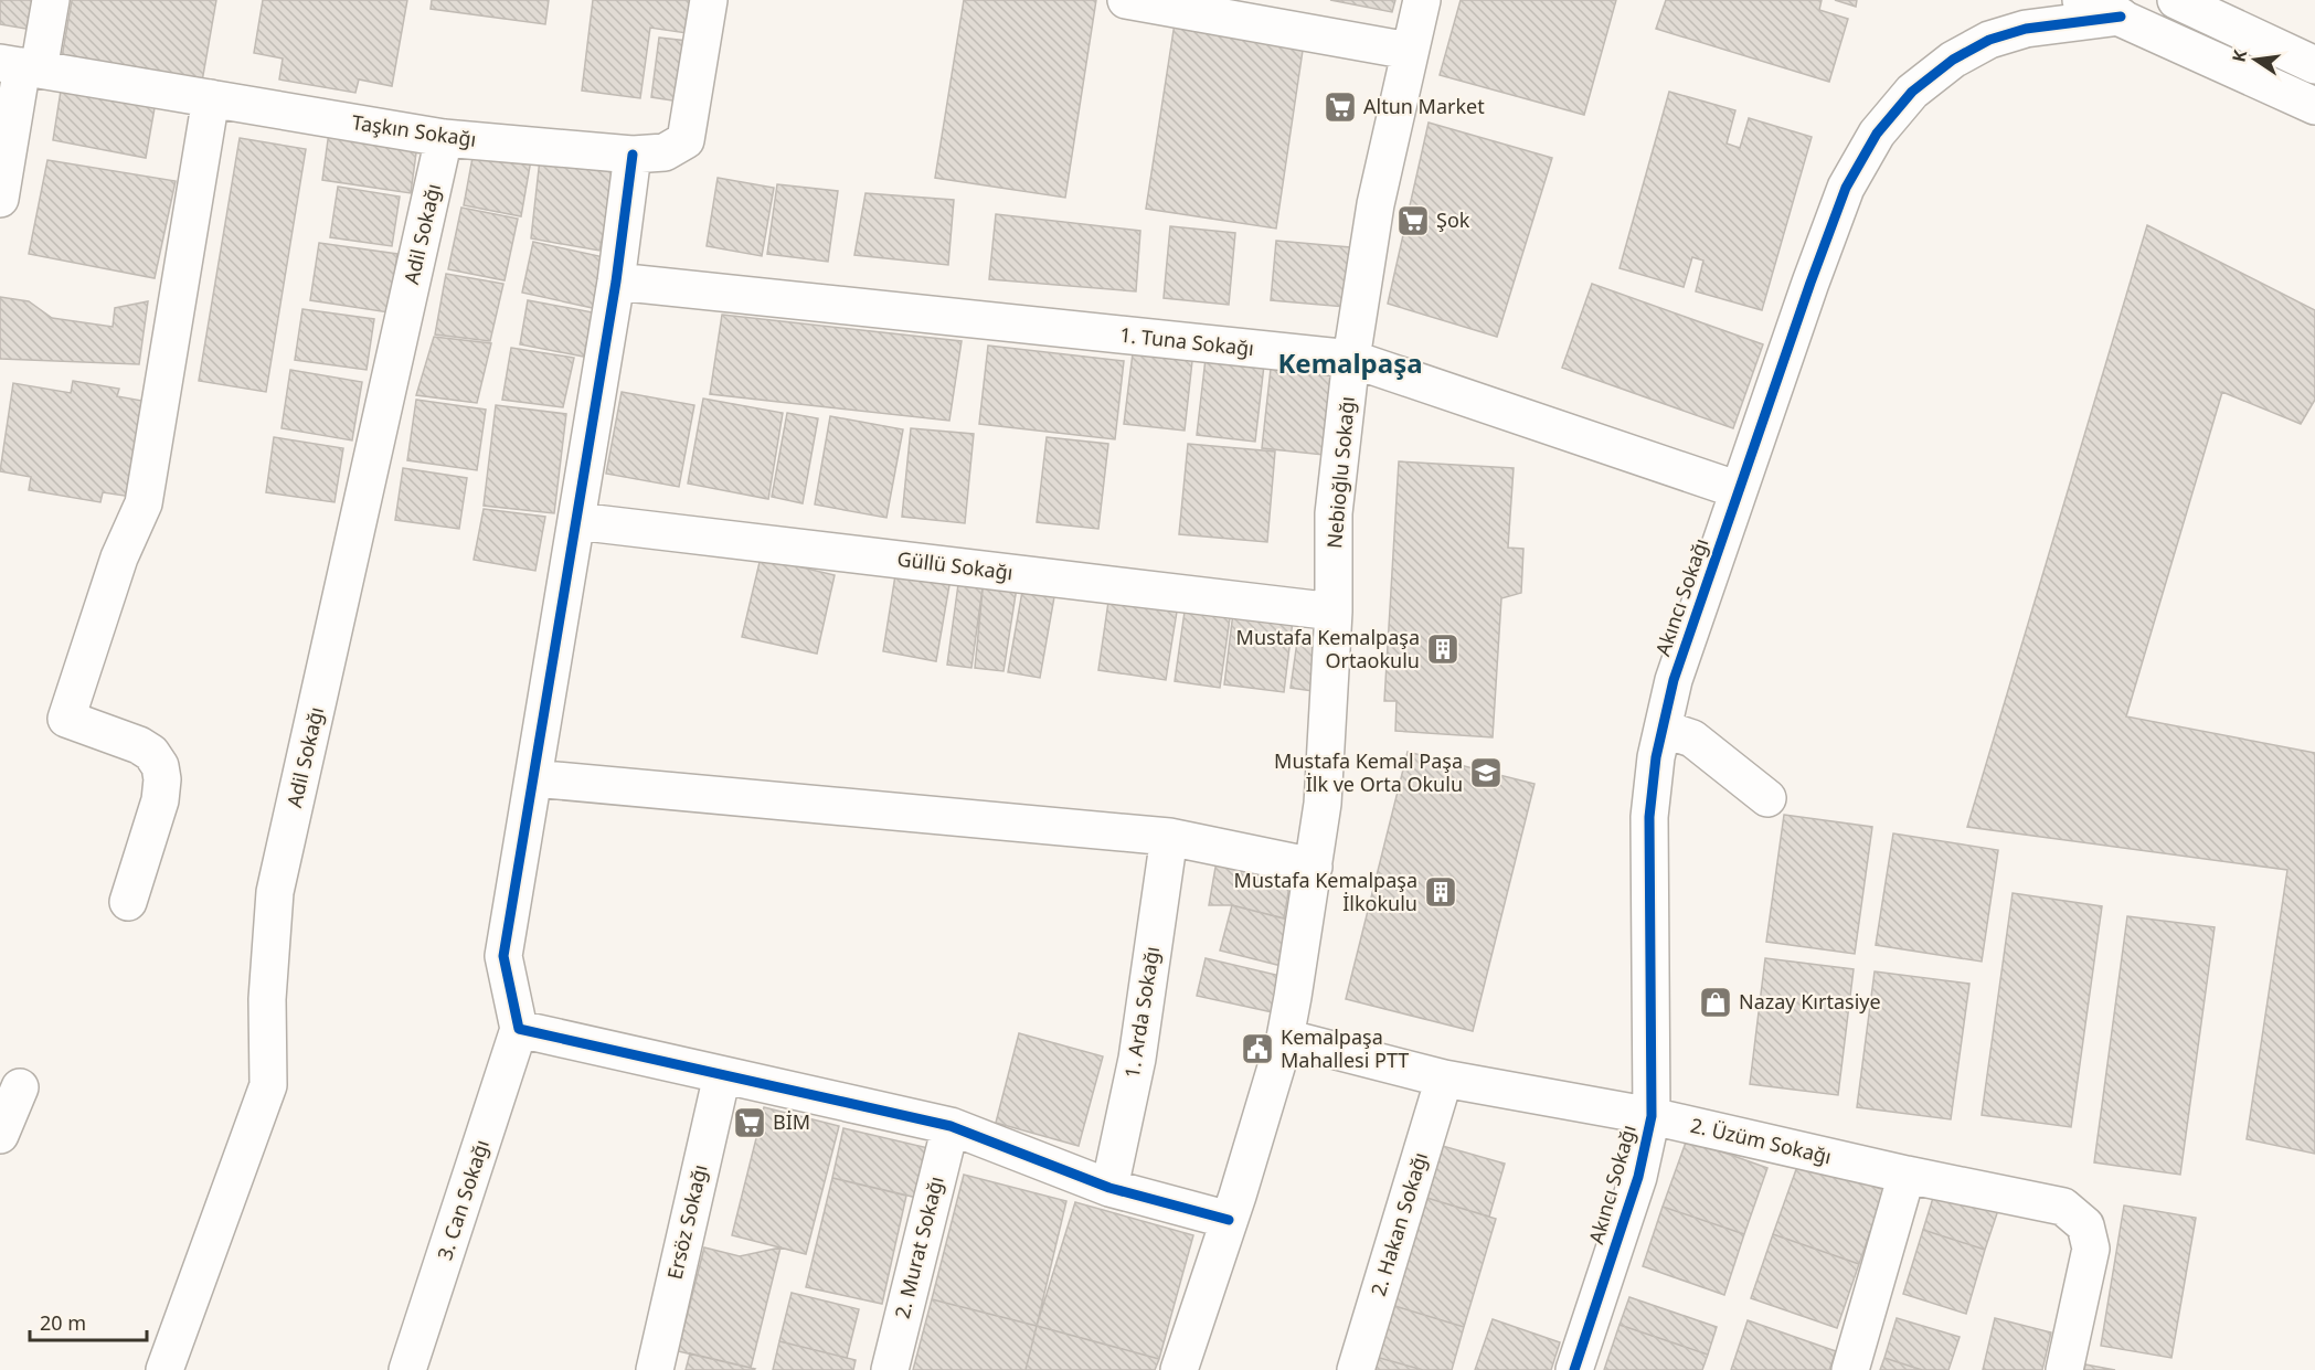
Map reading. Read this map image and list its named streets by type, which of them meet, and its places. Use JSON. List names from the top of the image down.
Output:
{
  "streets": {
    "street": [
      "Taşkın Sokağı",
      "Adil Sokağı",
      "1. Tuna Sokağı",
      "Nebioğlu Sokağı",
      "Güllü Sokağı",
      "Akıncı Sokağı",
      "1. Arda Sokağı",
      "2. Üzüm Sokağı",
      "3. Can Sokağı",
      "Ersöz Sokağı",
      "2. Hakan Sokağı",
      "2. Murat Sokağı"
    ]
  },
  "crossings": [
    ["Taşkın Sokağı", "Adil Sokağı"],
    ["1. Tuna Sokağı", "Nebioğlu Sokağı"],
    ["1. Tuna Sokağı", "Akıncı Sokağı"],
    ["Nebioğlu Sokağı", "Güllü Sokağı"],
    ["Nebioğlu Sokağı", "2. Üzüm Sokağı"],
    ["Akıncı Sokağı", "2. Üzüm Sokağı"],
    ["2. Üzüm Sokağı", "2. Hakan Sokağı"]
  ],
  "districts": ["Kemalpaşa"],
  "places": {
    "supermarket": ["Altun Market", "Şok", "BİM"],
    "building": ["Mustafa Kemalpaşa Ortaokulu", "Mustafa Kemalpaşa İlkokulu"],
    "school or university": ["Mustafa Kemal Paşa İlk ve Orta Okulu"],
    "shop": ["Nazay Kırtasiye"],
    "public building": ["Kemalpaşa Mahallesi PTT"]
  },
  "scale_bar": "20 m",
  "north": "left"
}
